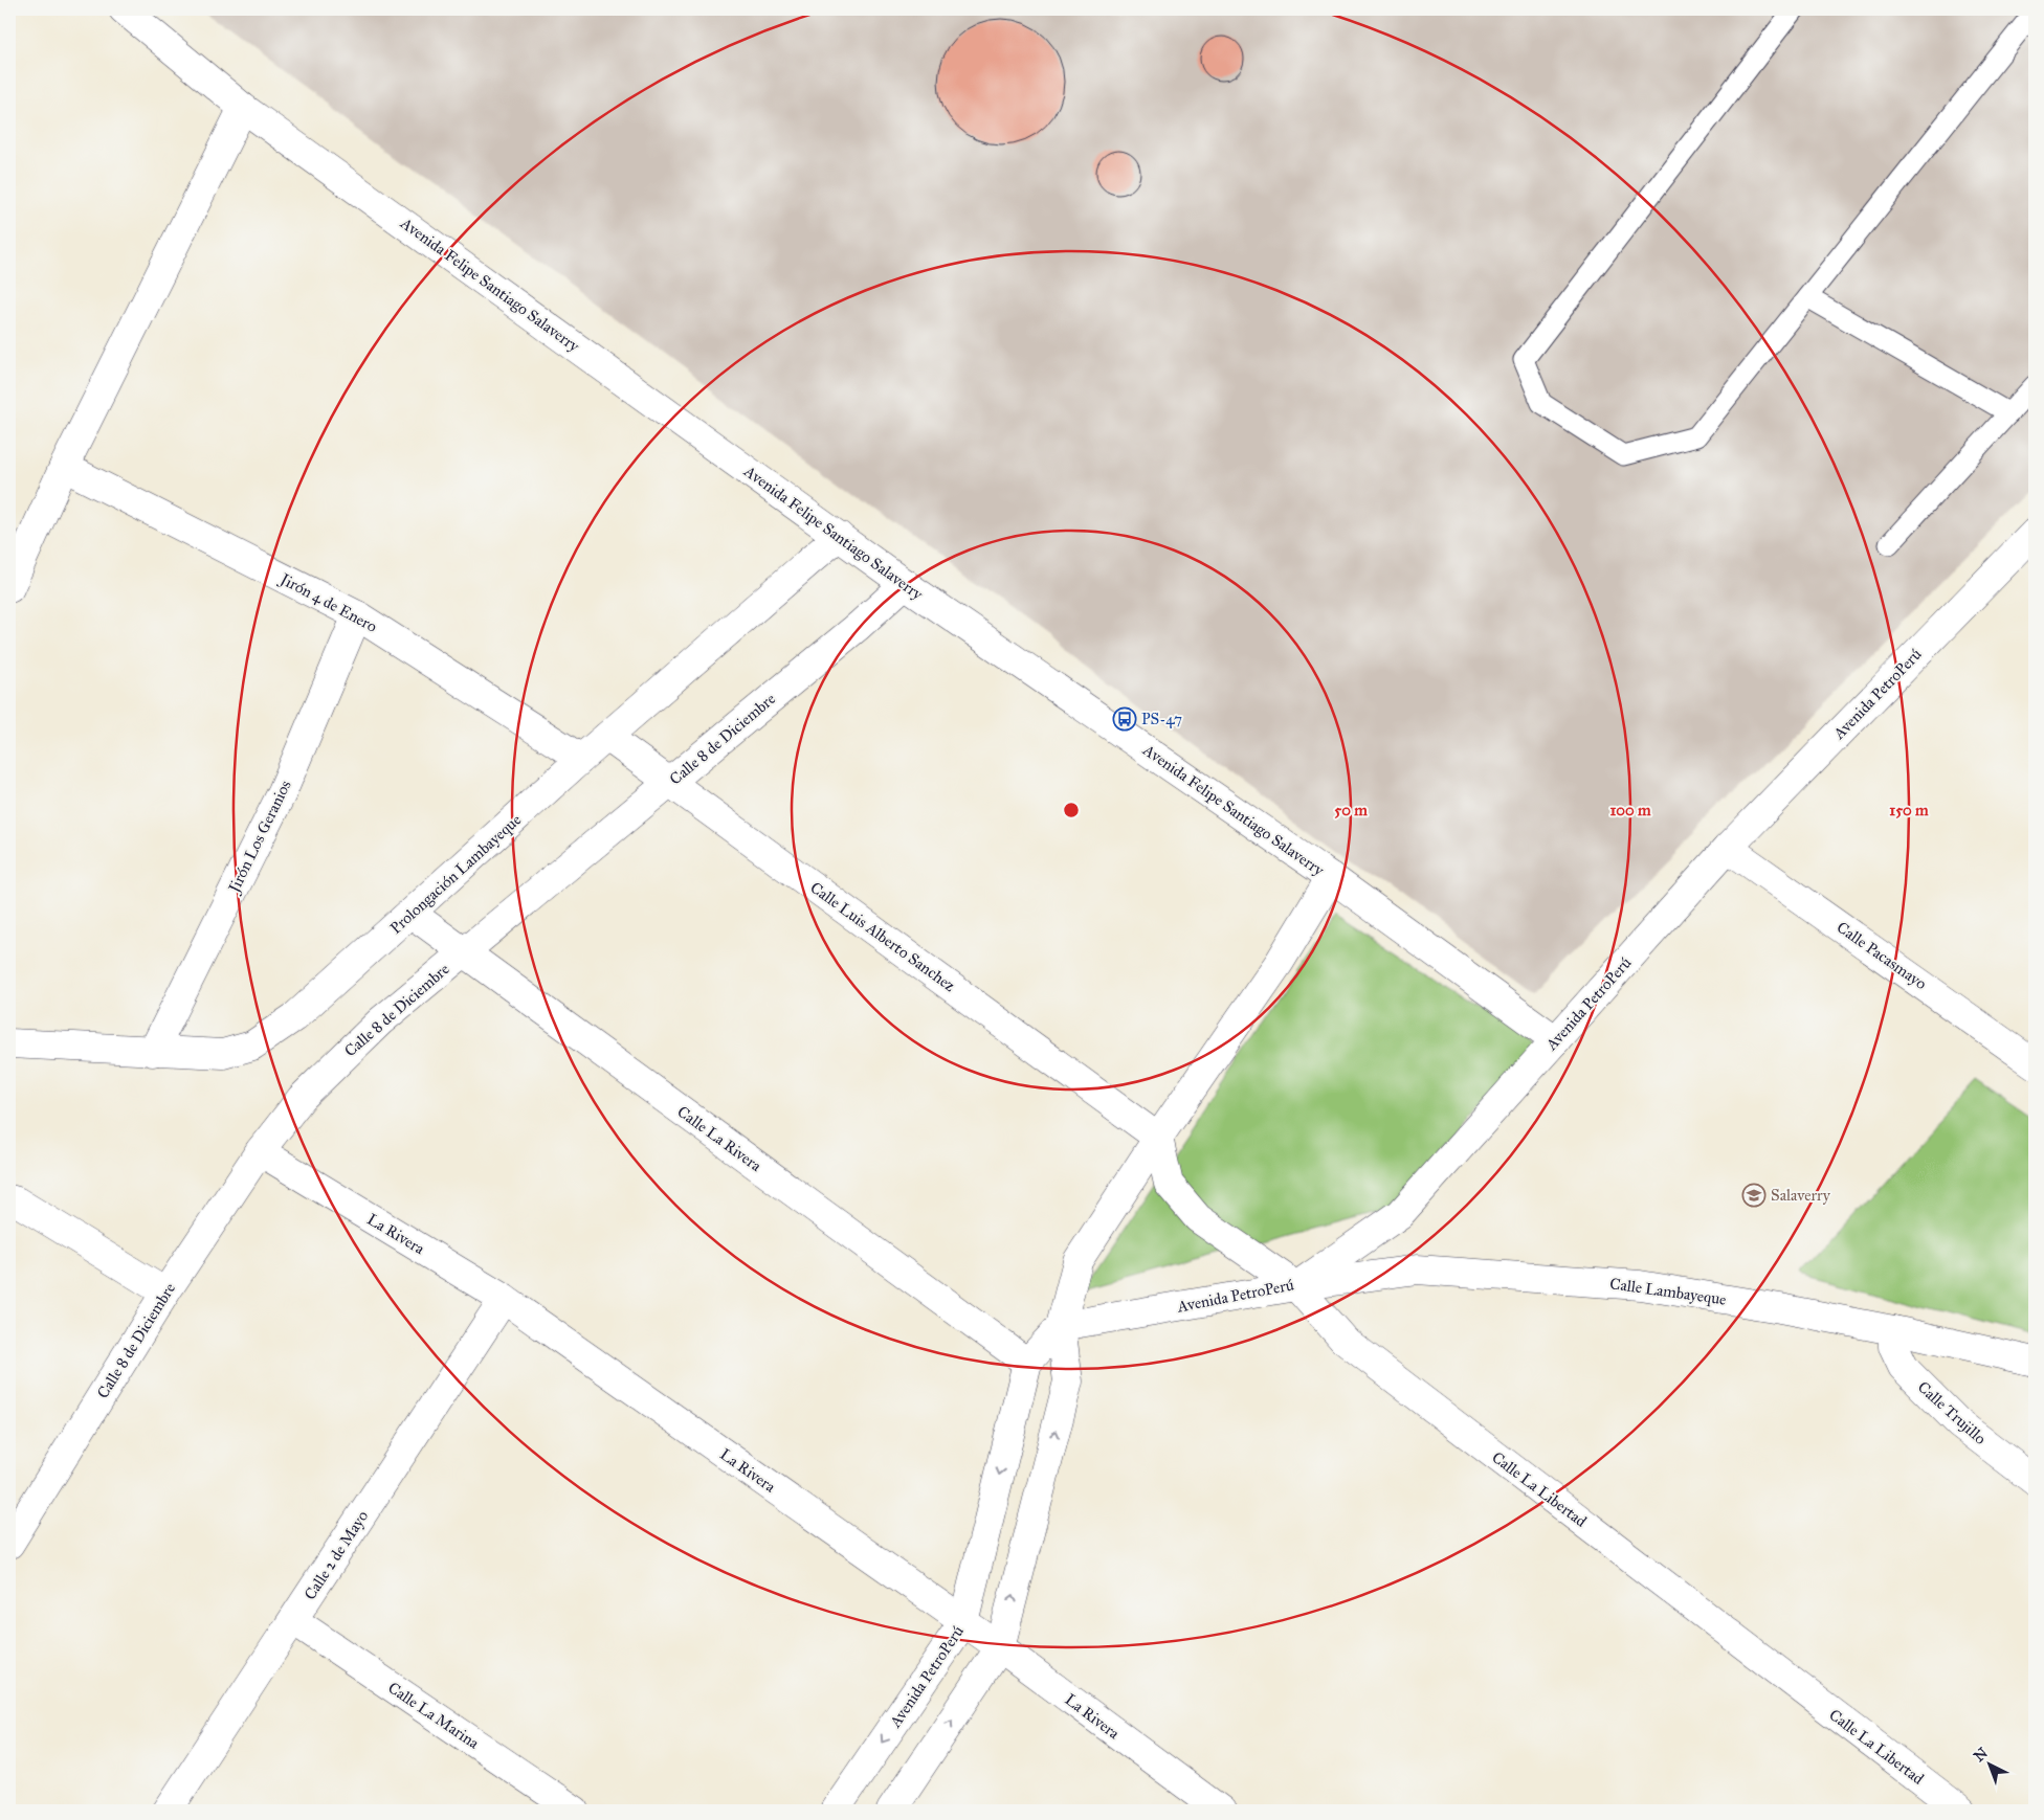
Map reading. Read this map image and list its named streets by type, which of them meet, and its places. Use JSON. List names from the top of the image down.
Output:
{
  "streets": {
    "street": [
      "Avenida Felipe Santiago Salaverry",
      "Jirón 4 de Enero",
      "Avenida PetroPerú",
      "Calle 8 de Diciembre",
      "Jirón Los Geranios",
      "Prolongación Lambayeque",
      "Calle Luis Alberto Sanchez",
      "Calle Pacasmayo",
      "Calle La Rivera",
      "La Rivera",
      "Calle Lambayeque",
      "Calle Trujillo",
      "Calle La Libertad",
      "Calle 2 de Mayo",
      "Calle La Marina"
    ]
  },
  "crossings": [
    ["Avenida Felipe Santiago Salaverry", "Avenida PetroPerú"],
    ["Avenida Felipe Santiago Salaverry", "Calle 8 de Diciembre"],
    ["Avenida Felipe Santiago Salaverry", "Prolongación Lambayeque"],
    ["Jirón 4 de Enero", "Jirón Los Geranios"],
    ["Jirón 4 de Enero", "Prolongación Lambayeque"],
    ["Avenida PetroPerú", "Calle Luis Alberto Sanchez"],
    ["Avenida PetroPerú", "Calle Pacasmayo"],
    ["Avenida PetroPerú", "Calle La Rivera"],
    ["Avenida PetroPerú", "La Rivera"],
    ["Avenida PetroPerú", "Calle Lambayeque"],
    ["Avenida PetroPerú", "Calle La Libertad"],
    ["Calle 8 de Diciembre", "Calle Luis Alberto Sanchez"],
    ["Calle 8 de Diciembre", "Calle La Rivera"],
    ["Calle 8 de Diciembre", "La Rivera"],
    ["Jirón Los Geranios", "Prolongación Lambayeque"],
    ["Prolongación Lambayeque", "Calle Luis Alberto Sanchez"],
    ["Prolongación Lambayeque", "Calle La Rivera"],
    ["Calle Luis Alberto Sanchez", "Calle La Libertad"],
    ["La Rivera", "Calle 2 de Mayo"],
    ["Calle Lambayeque", "Calle Trujillo"],
    ["Calle Lambayeque", "Calle La Libertad"],
    ["Calle 2 de Mayo", "Calle La Marina"]
  ],
  "places": {
    "bus stop": ["PS-47"],
    "school or university": ["Salaverry"]
  },
  "north": "top left",
  "rings": ["50 m", "100 m", "150 m"]
}
